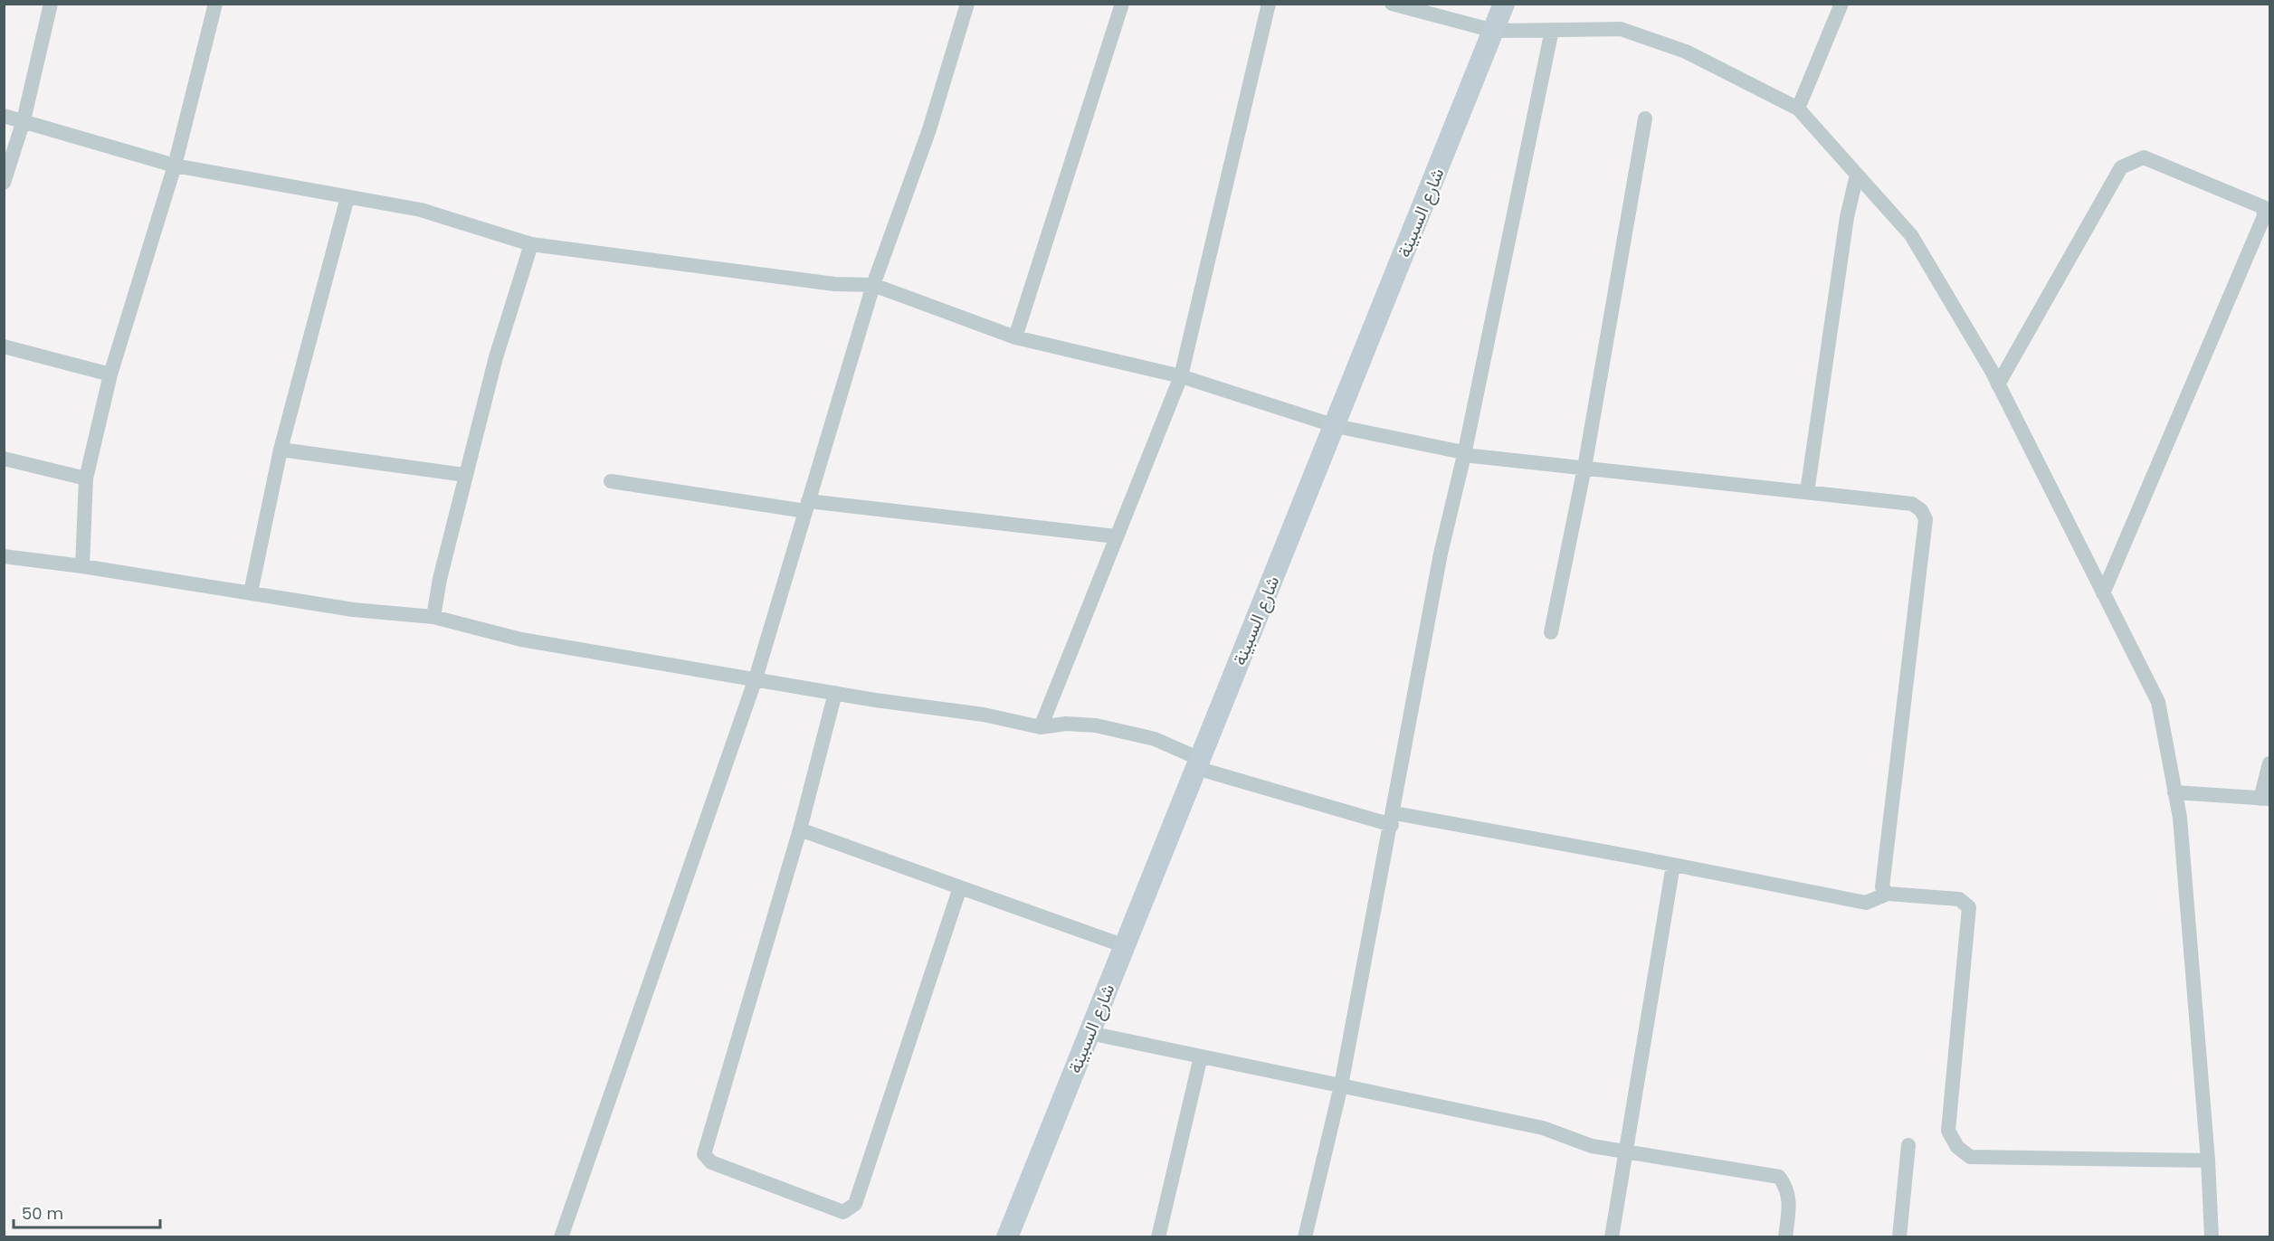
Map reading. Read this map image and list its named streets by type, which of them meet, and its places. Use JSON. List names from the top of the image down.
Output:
{
  "streets": {
    "main road": ["شارع السبينة"]
  },
  "scale_bar": "50 m"
}
